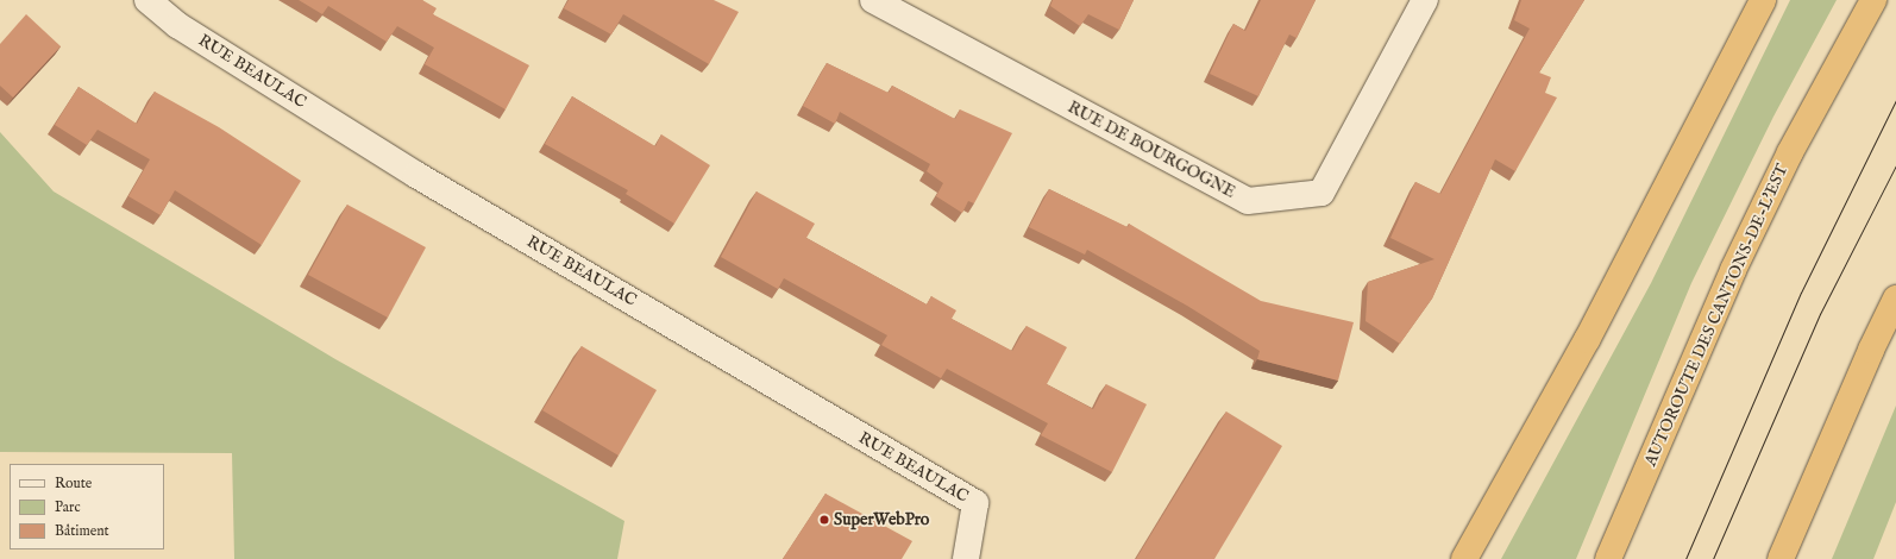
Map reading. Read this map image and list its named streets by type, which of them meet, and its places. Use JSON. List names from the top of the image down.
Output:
{
  "streets": {
    "highway": ["AUTOROUTE DES CANTONS-DE-L'EST"],
    "street": ["RUE BEAULAC", "RUE DE BOURGOGNE"]
  },
  "places": ["SuperWebPro"],
  "legend": ["Route", "Parc", "Bâtiment"]
}
